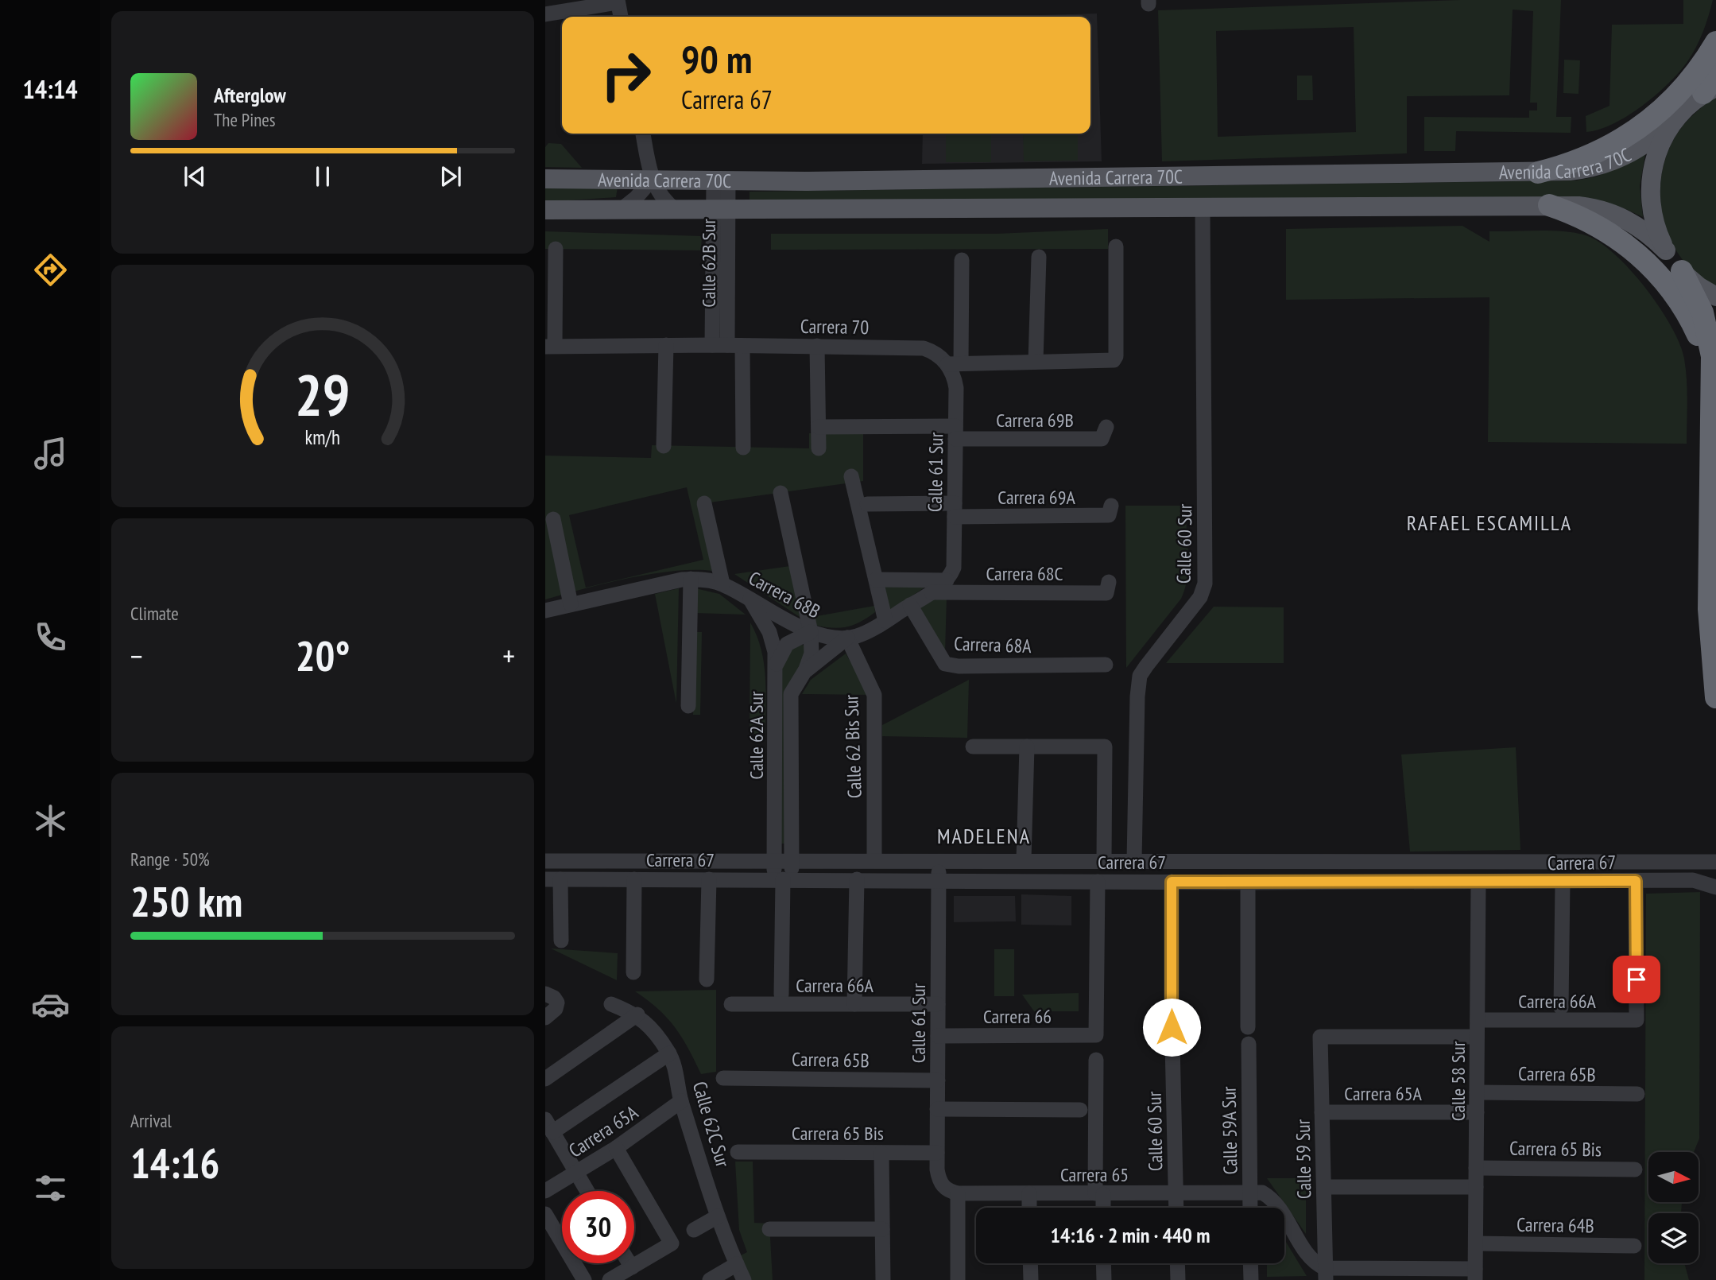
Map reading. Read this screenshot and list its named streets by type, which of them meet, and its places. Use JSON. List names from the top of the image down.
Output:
{
  "streets": {
    "main road": ["Avenida Carrera 70C"],
    "street": [
      "Calle 62B Sur",
      "Carrera 70",
      "Carrera 69B",
      "Calle 61 Sur",
      "Carrera 69A",
      "Calle 60 Sur",
      "Carrera 68C",
      "Carrera 68B",
      "Carrera 68A",
      "Calle 62A Sur",
      "Calle 62 Bis Sur",
      "Carrera 67",
      "Carrera 66A",
      "Carrera 66",
      "Carrera 65B",
      "Calle 58 Sur",
      "Carrera 65A",
      "Calle 62C Sur",
      "Calle 59A Sur",
      "Carrera 65 Bis",
      "Calle 59 Sur",
      "Carrera 65",
      "Carrera 64B"
    ]
  },
  "crossings": [
    ["Avenida Carrera 70C", "Calle 62B Sur"],
    ["Avenida Carrera 70C", "Calle 60 Sur"],
    ["Calle 62B Sur", "Carrera 70"],
    ["Carrera 70", "Calle 61 Sur"],
    ["Carrera 69B", "Calle 61 Sur"],
    ["Calle 61 Sur", "Carrera 69A"],
    ["Calle 61 Sur", "Carrera 68B"],
    ["Calle 61 Sur", "Carrera 67"],
    ["Calle 61 Sur", "Carrera 66A"],
    ["Calle 61 Sur", "Carrera 66"],
    ["Calle 61 Sur", "Carrera 65B"],
    ["Calle 61 Sur", "Carrera 65 Bis"],
    ["Calle 61 Sur", "Carrera 65"],
    ["Calle 60 Sur", "Carrera 67"],
    ["Calle 60 Sur", "Carrera 65"],
    ["Carrera 68C", "Carrera 68B"],
    ["Carrera 68B", "Carrera 68A"],
    ["Carrera 68B", "Calle 62A Sur"],
    ["Carrera 68B", "Calle 62 Bis Sur"],
    ["Calle 62A Sur", "Calle 62 Bis Sur"],
    ["Calle 62A Sur", "Carrera 67"],
    ["Calle 62 Bis Sur", "Carrera 67"],
    ["Carrera 67", "Carrera 66A"],
    ["Carrera 67", "Carrera 66"],
    ["Carrera 67", "Calle 58 Sur"],
    ["Carrera 66A", "Calle 58 Sur"],
    ["Carrera 65B", "Calle 58 Sur"],
    ["Calle 58 Sur", "Carrera 65A"],
    ["Calle 58 Sur", "Carrera 65 Bis"],
    ["Calle 58 Sur", "Calle 59 Sur"],
    ["Calle 58 Sur", "Carrera 64B"],
    ["Carrera 65A", "Calle 62C Sur"],
    ["Carrera 65A", "Calle 59 Sur"],
    ["Calle 59A Sur", "Carrera 65"]
  ],
  "districts": ["RAFAEL ESCAMILLA", "MADELENA"],
  "north": "right",
  "page": {
    "tabs": "14:14",
    "turn": ["90 m", "Carrera 67"],
    "song": ["Afterglow", "The Pines"],
    "tile": [
      "Climate",
      ["Range · 50%", "250 km"],
      ["Arrival", "14:16"]
    ],
    "heat": ["−", "20°", "+"],
    "limit": "30",
    "trip": "14:16 · 2 min · 440 m",
    "gauge": ["29", "km/h"]
  }
}
